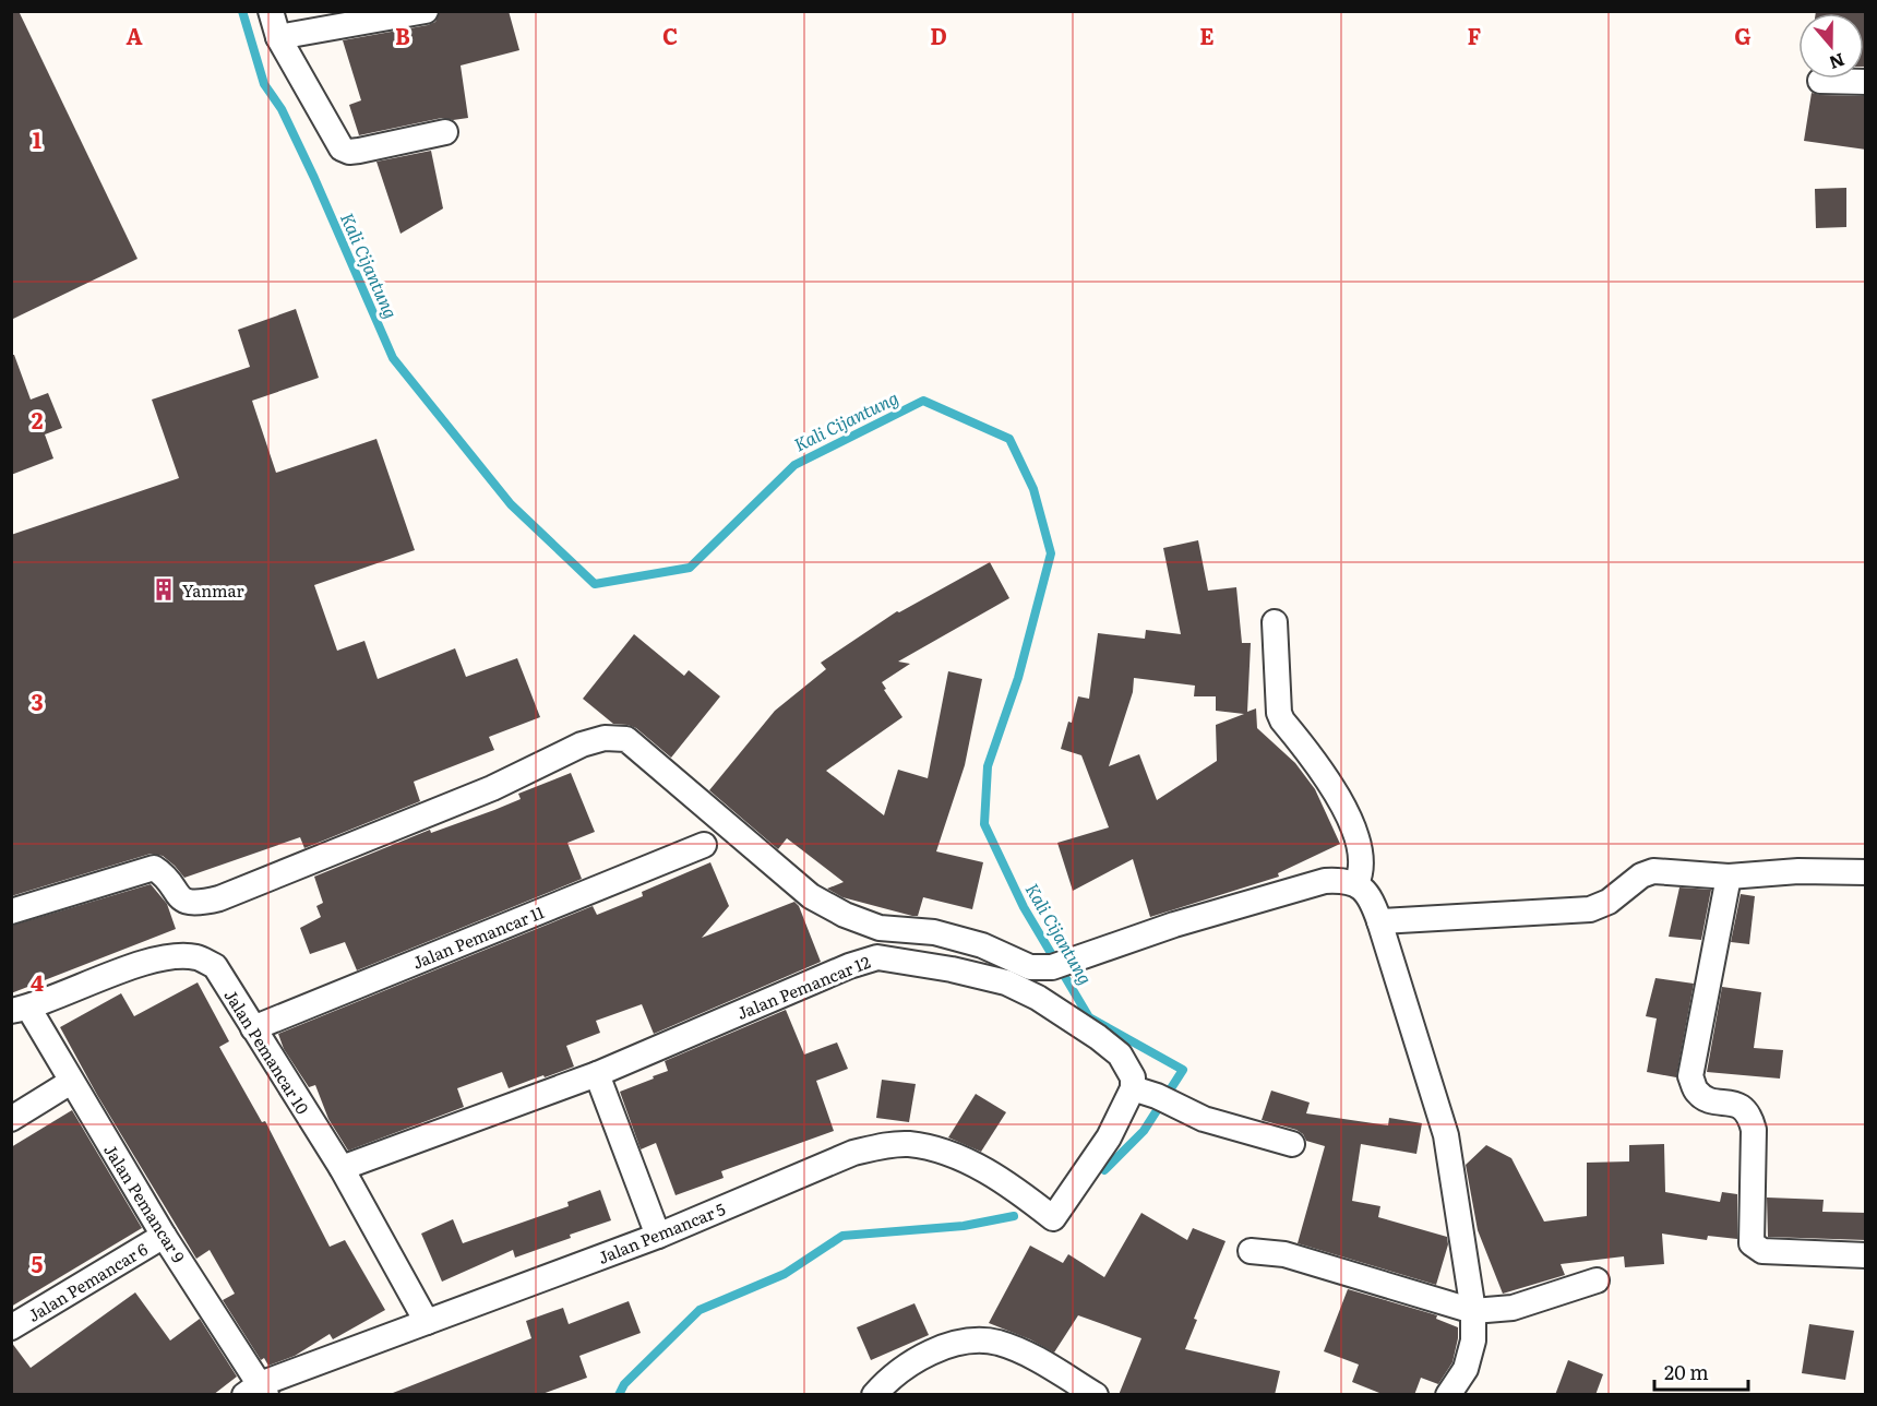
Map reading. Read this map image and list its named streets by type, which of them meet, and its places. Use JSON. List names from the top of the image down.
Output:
{
  "streets": {
    "street": [
      "Jalan Pemancar 11",
      "Jalan Pemancar 12",
      "Jalan Pemancar 10",
      "Jalan Pemancar 9",
      "Jalan Pemancar 5",
      "Jalan Pemancar 6"
    ]
  },
  "crossings": [
    ["Jalan Pemancar 11", "Jalan Pemancar 10"],
    ["Jalan Pemancar 12", "Jalan Pemancar 10"],
    ["Jalan Pemancar 12", "Jalan Pemancar 5"],
    ["Jalan Pemancar 10", "Jalan Pemancar 9"],
    ["Jalan Pemancar 10", "Jalan Pemancar 5"],
    ["Jalan Pemancar 9", "Jalan Pemancar 5"],
    ["Jalan Pemancar 9", "Jalan Pemancar 6"]
  ],
  "water": ["Kali Cijantung"],
  "places": {
    "building": ["Yanmar"]
  },
  "scale_bar": "20 m",
  "north": "bottom",
  "grid": {
    "columns": [
      "A",
      "B",
      "C",
      "D",
      "E",
      "F",
      "G"
    ],
    "rows": [
      "1",
      "2",
      "3",
      "4",
      "5"
    ]
  }
}
